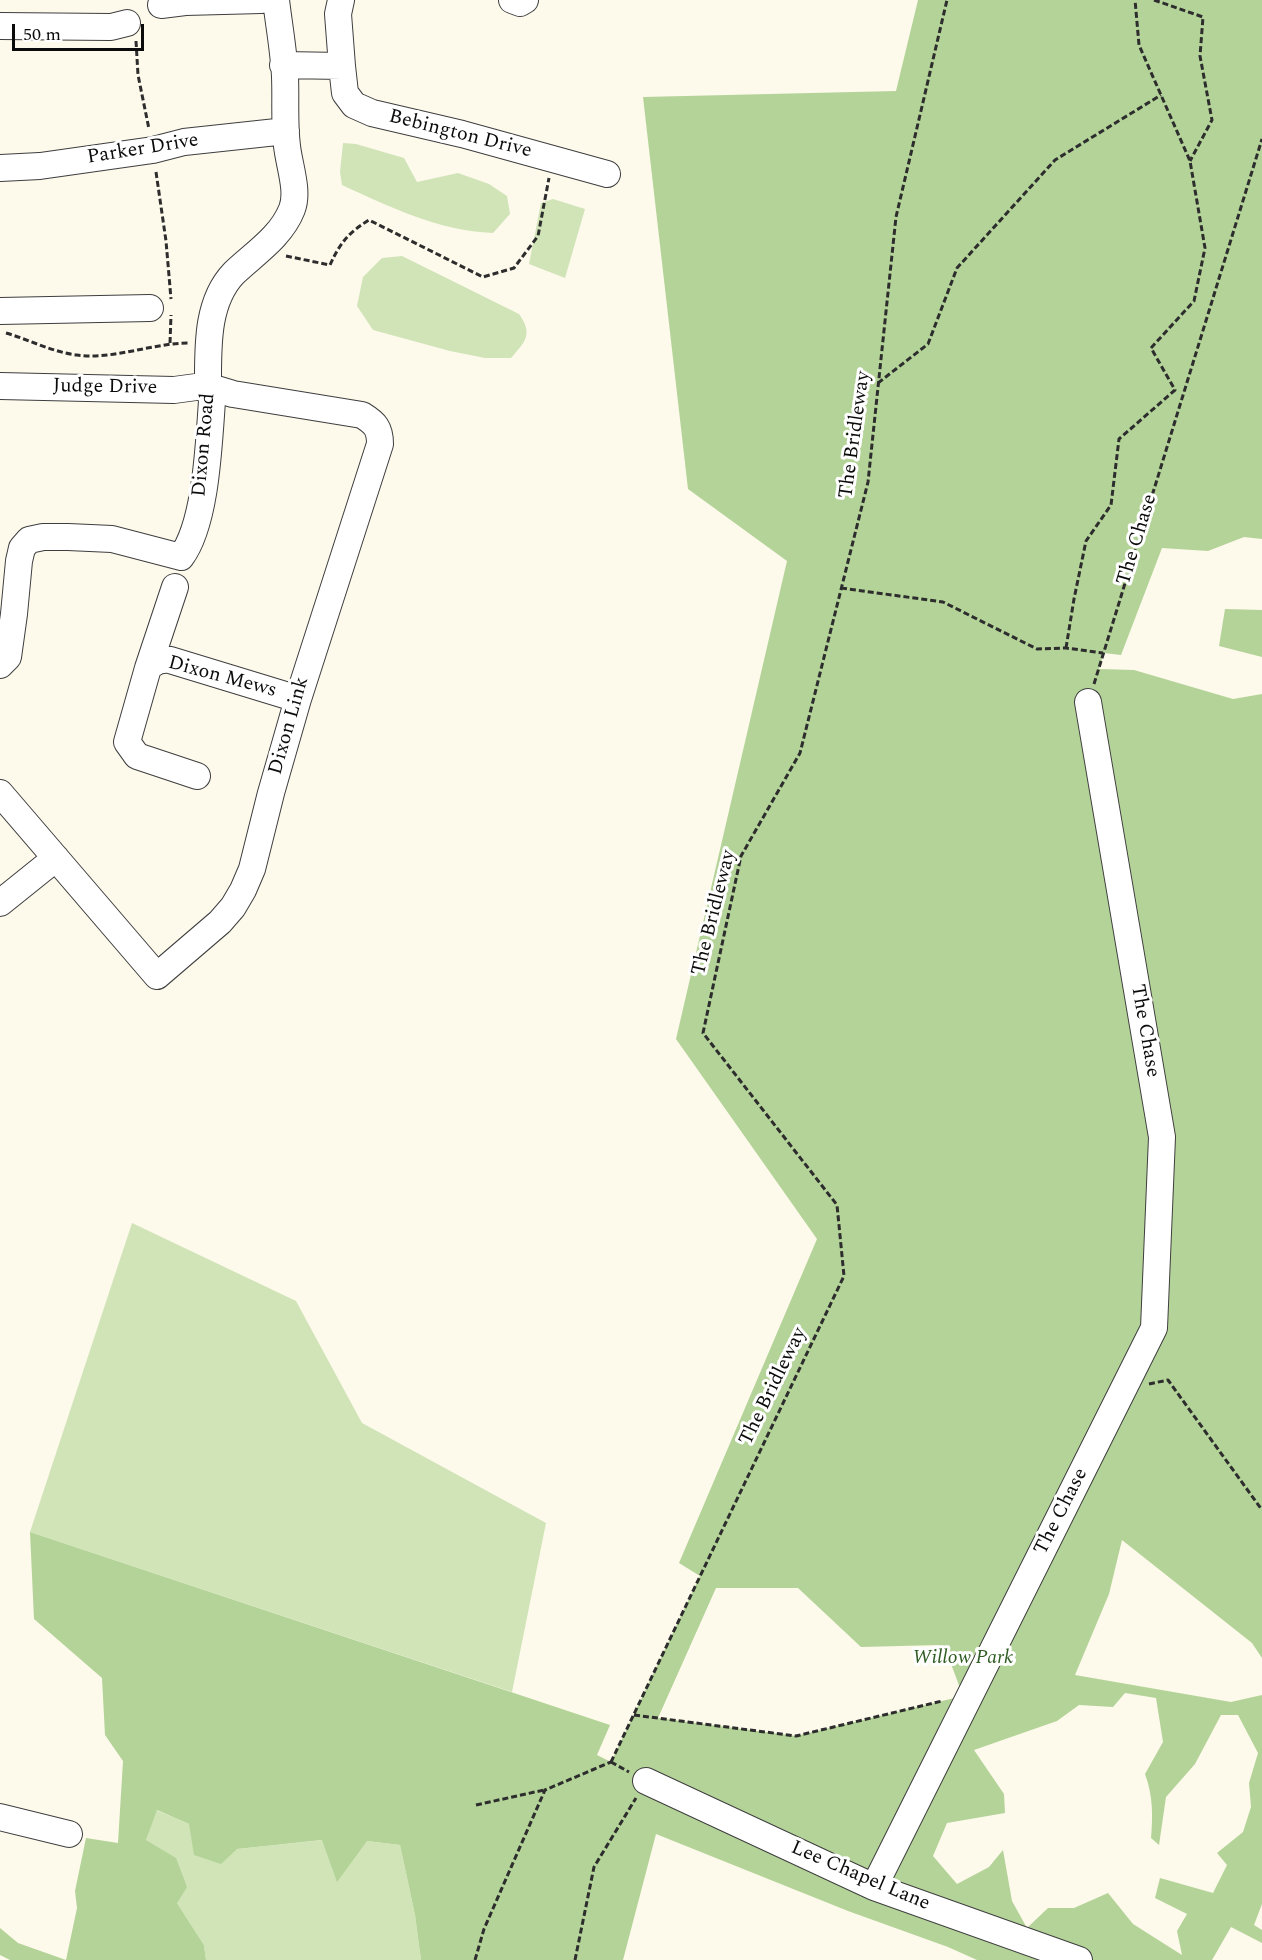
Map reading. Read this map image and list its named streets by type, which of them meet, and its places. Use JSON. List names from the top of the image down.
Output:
{
  "streets": {
    "street": [
      "Bebington Drive",
      "Parker Drive",
      "Judge Drive",
      "Dixon Road",
      "The Chase",
      "Dixon Mews",
      "Dixon Link",
      "Lee Chapel Lane"
    ],
    "path": ["The Bridleway"]
  },
  "crossings": [
    ["Parker Drive", "Dixon Road"],
    ["Judge Drive", "Dixon Road"],
    ["Judge Drive", "Dixon Link"],
    ["Dixon Road", "Dixon Link"],
    ["The Chase", "Lee Chapel Lane"],
    ["Dixon Mews", "Dixon Link"]
  ],
  "parks": ["Willow Park"],
  "scale_bar": "50 m"
}
